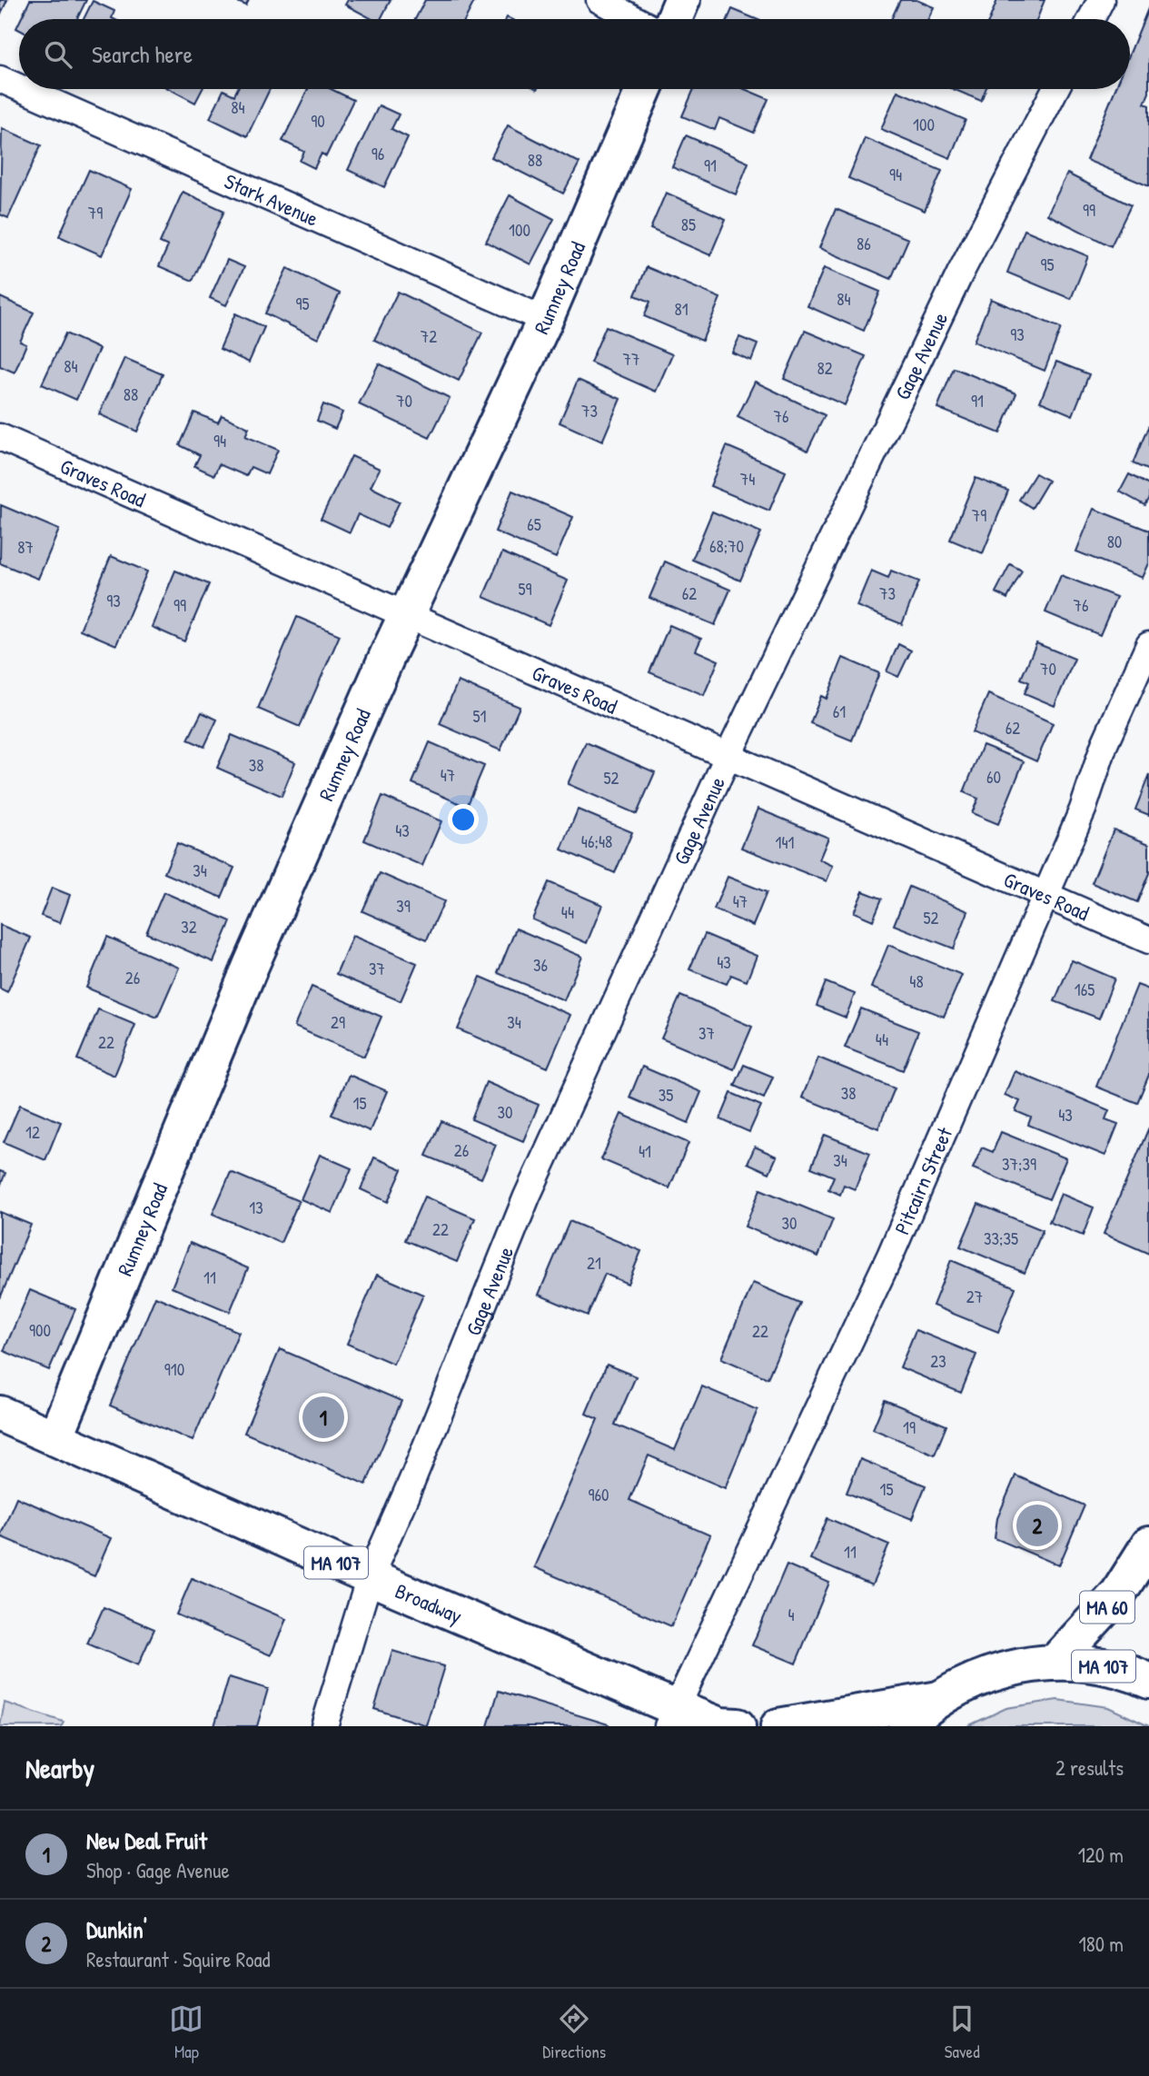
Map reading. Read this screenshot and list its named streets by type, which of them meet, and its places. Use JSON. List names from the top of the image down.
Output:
{
  "streets": {
    "main road": [
      "Rumney Road",
      "MA 107",
      "Broadway",
      "MA 60"
    ],
    "street": [
      "Stark Avenue",
      "Gage Avenue",
      "Graves Road",
      "Pitcairn Street"
    ]
  },
  "crossings": [
    ["Stark Avenue", "Rumney Road"],
    ["Rumney Road", "Graves Road"],
    ["Rumney Road", "Broadway"],
    ["Gage Avenue", "Graves Road"],
    ["Gage Avenue", "Broadway"],
    ["Graves Road", "Pitcairn Street"],
    ["Pitcairn Street", "Broadway"],
    ["MA 107", "MA 60"]
  ],
  "house_numbers": [
    "84",
    "90",
    "100",
    "96",
    "88",
    "91",
    "94",
    "99",
    "79",
    "85",
    "100",
    "86",
    "95",
    "84",
    "95",
    "81",
    "93",
    "72",
    "77",
    "84",
    "82",
    "88",
    "70",
    "91",
    "73",
    "76",
    "94",
    "74",
    "79",
    "65",
    "80",
    "68;70",
    "87",
    "59",
    "62",
    "73",
    "93",
    "99",
    "76",
    "70",
    "61",
    "51",
    "62",
    "38",
    "47",
    "60",
    "52",
    "43",
    "46;48",
    "141",
    "34",
    "47",
    "39",
    "44",
    "52",
    "32",
    "43",
    "36",
    "37",
    "26",
    "48",
    "165",
    "29",
    "34",
    "37",
    "44",
    "22",
    "38",
    "35",
    "15",
    "30",
    "43",
    "12",
    "26",
    "41",
    "34",
    "37;39",
    "13",
    "30",
    "22",
    "33;35",
    "21",
    "11",
    "27",
    "900",
    "22",
    "23",
    "910",
    "19",
    "15",
    "960",
    "11",
    "4"
  ],
  "page": {
    "search": "Search here",
    "pins": ["1", "2"],
    "heading": ["Nearby", "2 results"],
    "list": [
      {
        "mark": "1",
        "name": "New Deal Fruit",
        "note": "Shop · Gage Avenue",
        "value": "120 m"
      },
      {
        "mark": "2",
        "name": "Dunkin'",
        "note": "Restaurant · Squire Road",
        "value": "180 m"
      }
    ],
    "nav": ["Map", "Directions", "Saved"]
  }
}
